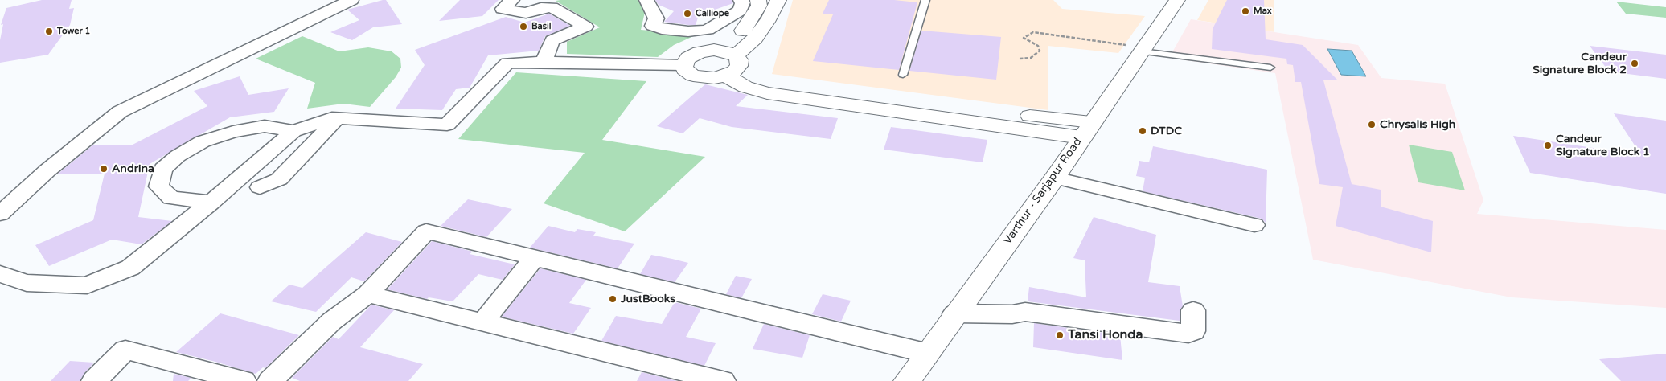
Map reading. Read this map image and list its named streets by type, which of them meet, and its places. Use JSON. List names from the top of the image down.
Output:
{
  "streets": {
    "street": ["Varthur - Sarjapur Road"]
  },
  "places": [
    "Max",
    "Calliope",
    "Basil",
    "Tower 1",
    "Candeur Signature Block 2",
    "Chrysalis High",
    "DTDC",
    "Candeur Signature Block 1",
    "Andrina",
    "JustBooks",
    "Tansi Honda"
  ]
}
